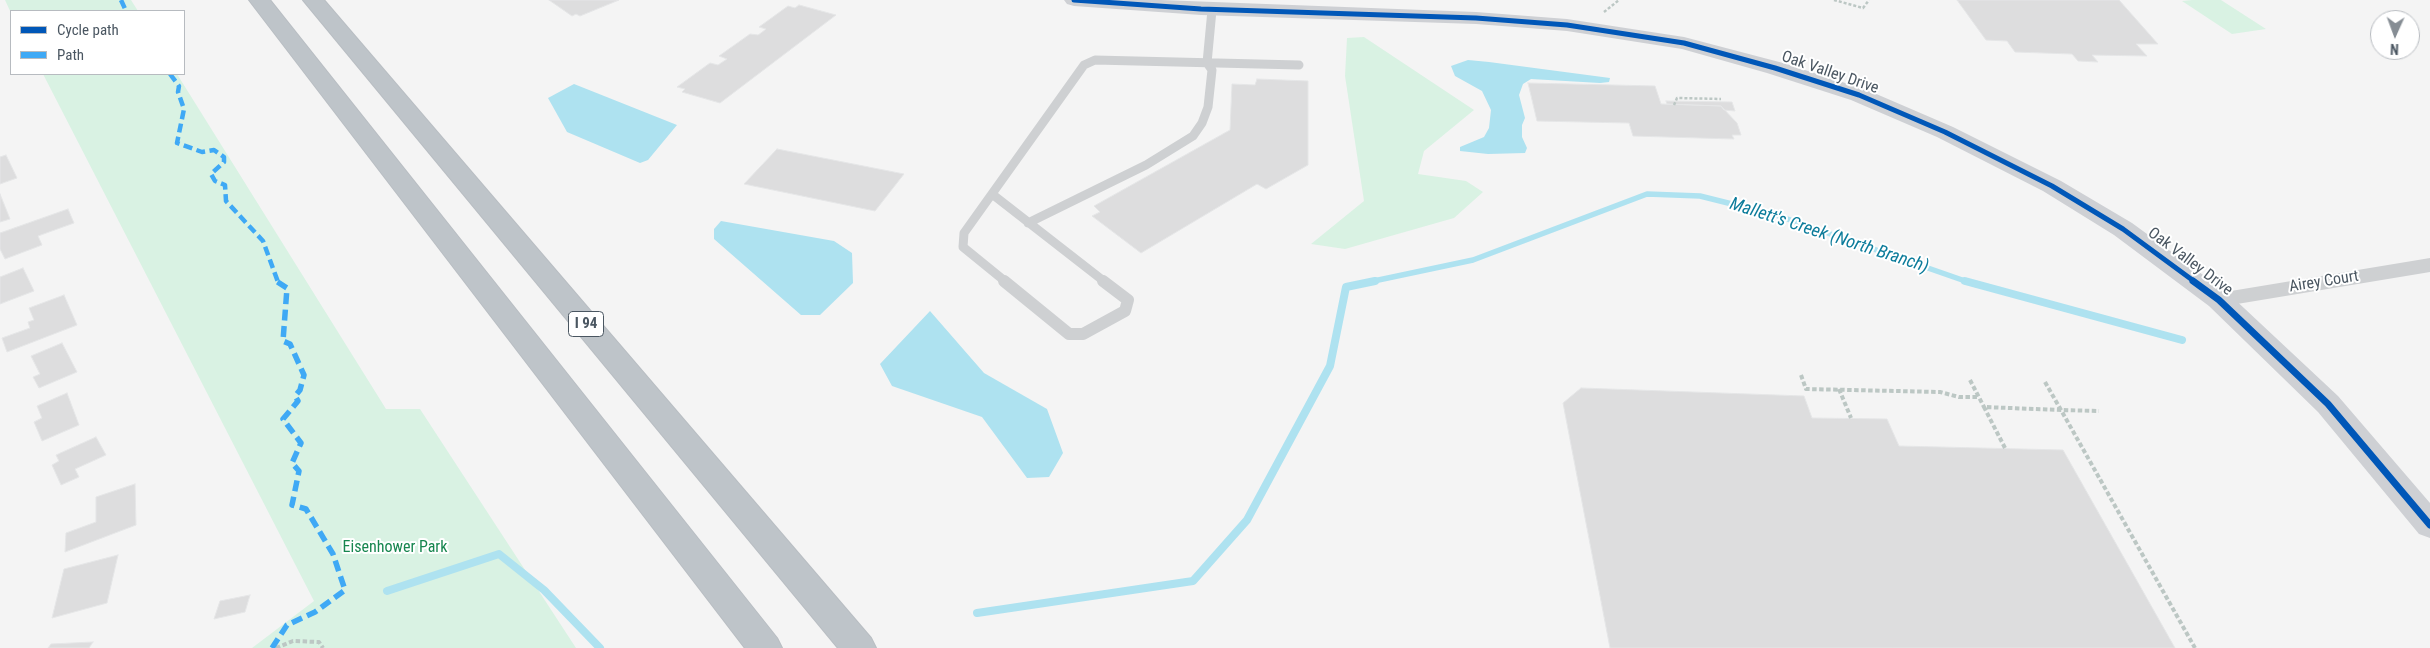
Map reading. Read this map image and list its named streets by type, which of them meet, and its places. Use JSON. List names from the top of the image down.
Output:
{
  "streets": {
    "highway": ["I 94"],
    "street": ["Oak Valley Drive", "Airey Court"]
  },
  "crossings": [
    ["Oak Valley Drive", "Airey Court"]
  ],
  "water": ["Mallett's Creek (North Branch)"],
  "parks": ["Eisenhower Park"],
  "legend": ["Cycle path", "Path"],
  "north": "bottom"
}
